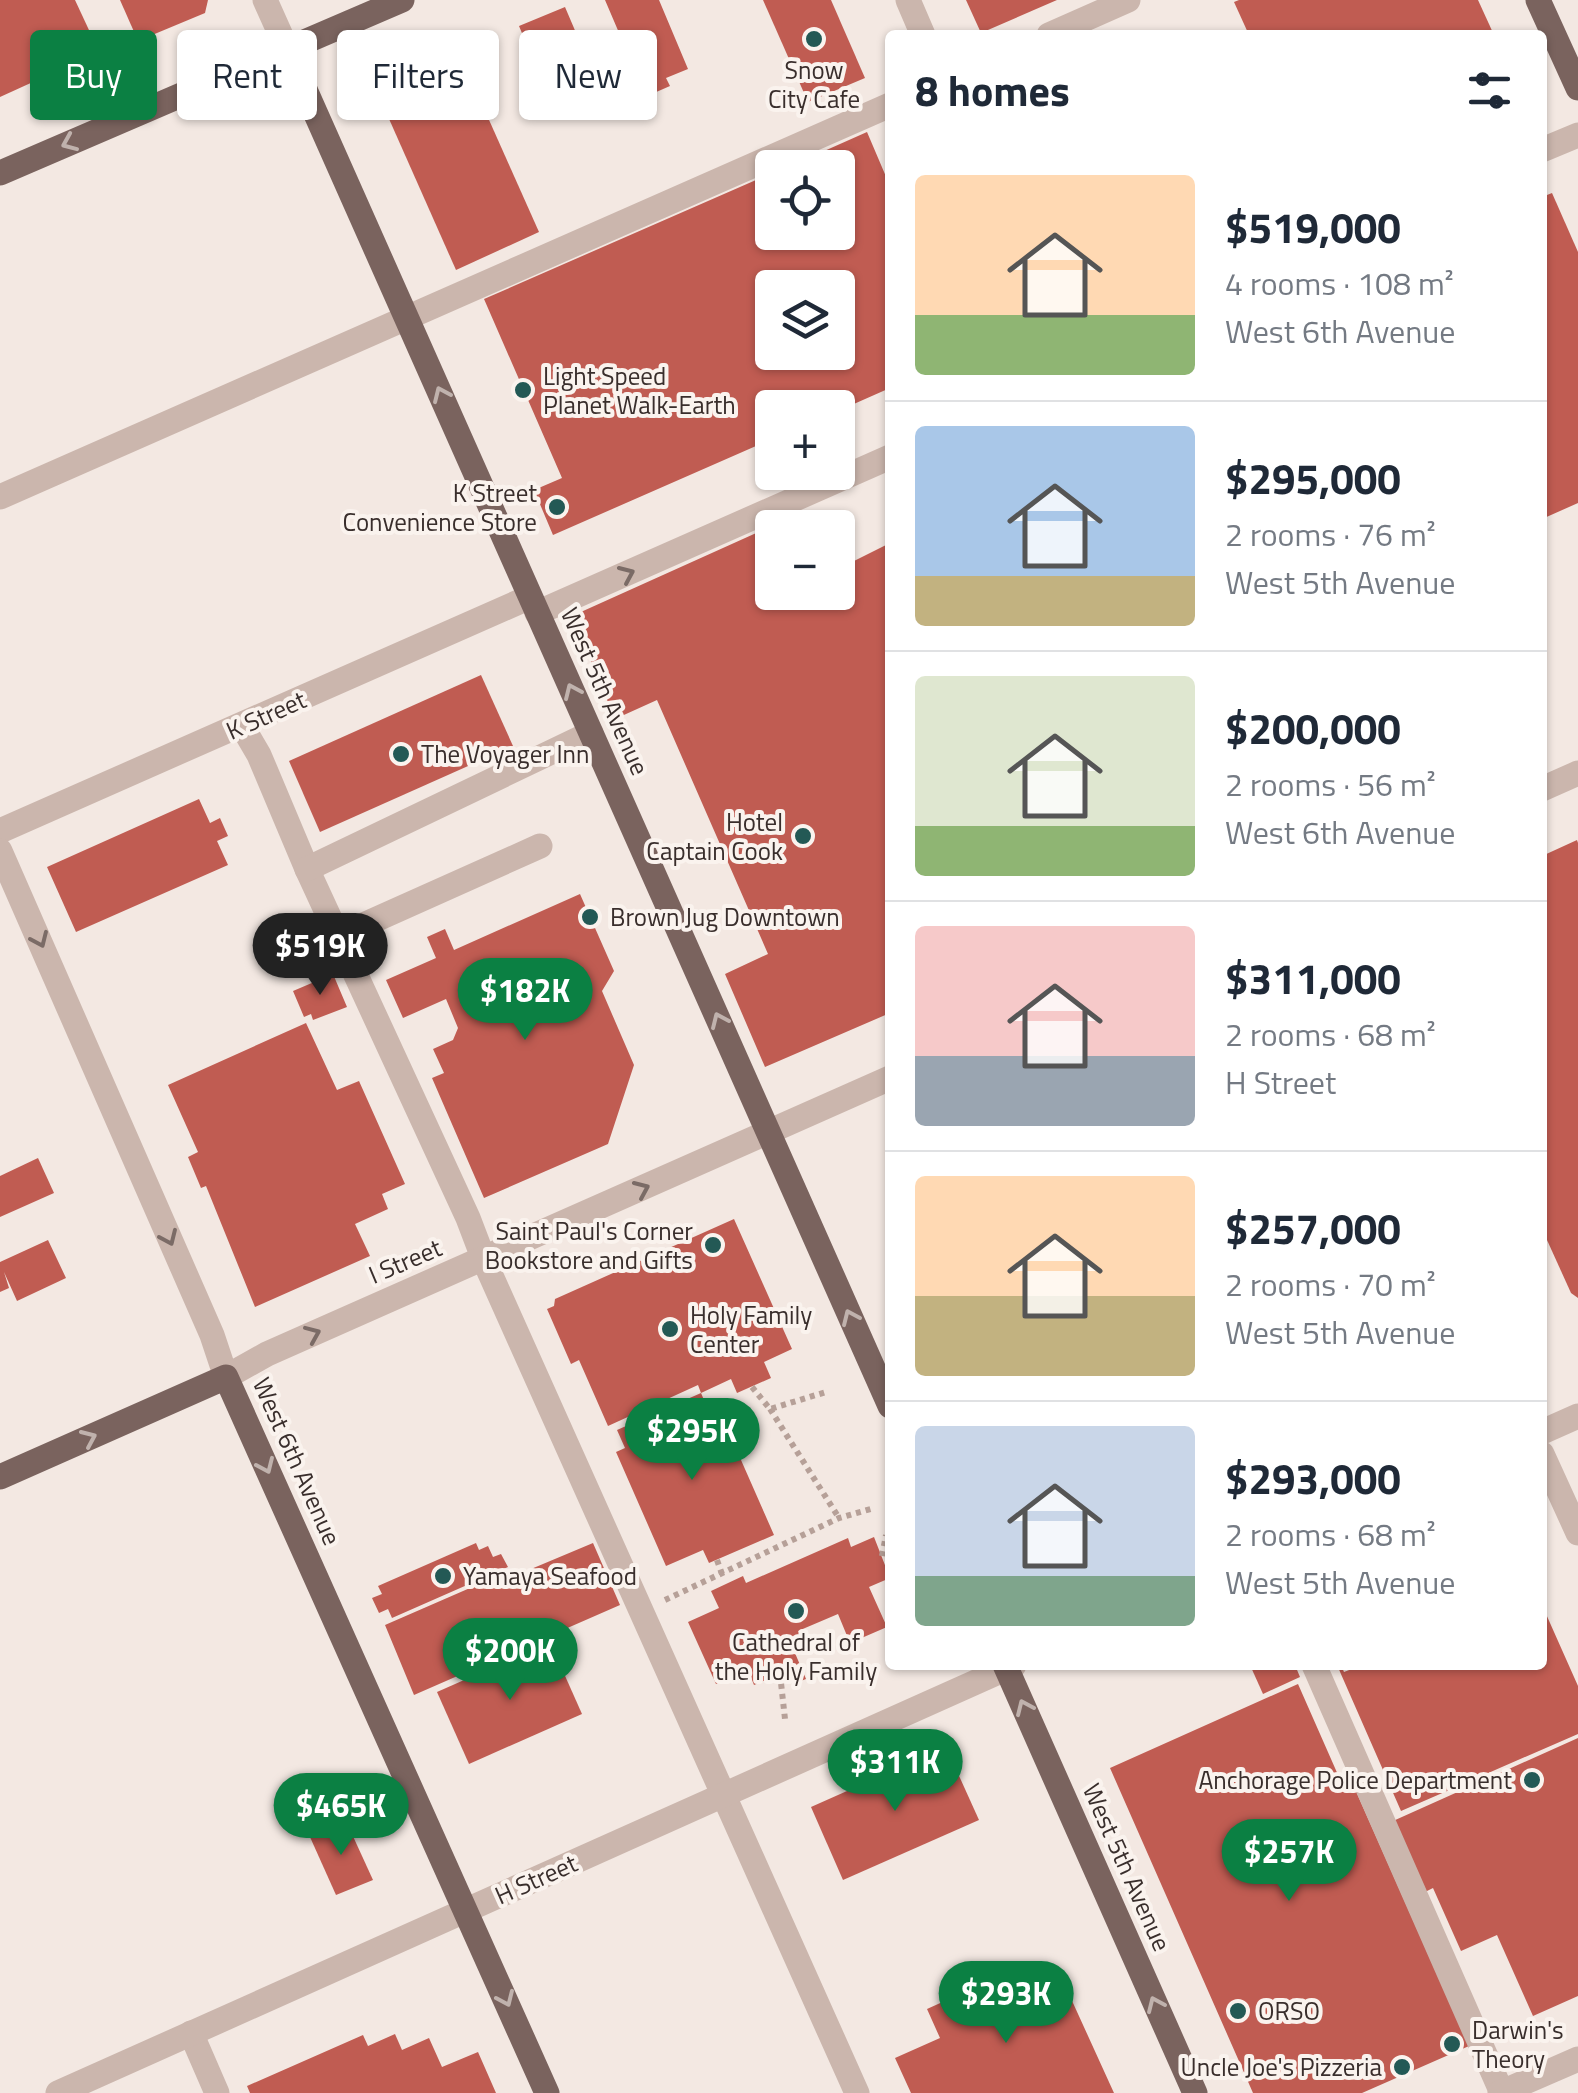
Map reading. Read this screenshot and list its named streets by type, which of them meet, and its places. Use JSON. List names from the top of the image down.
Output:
{
  "streets": {
    "main road": ["West 5th Avenue", "I Street", "West 6th Avenue"],
    "street": ["K Street", "H Street"]
  },
  "crossings": [
    ["West 5th Avenue", "K Street"],
    ["West 5th Avenue", "I Street"],
    ["I Street", "West 6th Avenue"],
    ["West 6th Avenue", "H Street"]
  ],
  "one_way": [
    "West 5th Avenue",
    "K Street",
    "I Street",
    "West 6th Avenue"
  ],
  "places": [
    "Snow City Cafe",
    "Light Speed Planet Walk-Earth",
    "K Street Convenience Store",
    "The Voyager Inn",
    "Hotel Captain Cook",
    "Brown Jug Downtown",
    "Saint Paul's Corner Bookstore and Gifts",
    "Holy Family Center",
    "Yamaya Seafood",
    "Cathedral of the Holy Family",
    "Anchorage Police Department",
    "ORSO",
    "Darwin's Theory",
    "Uncle Joe's Pizzeria"
  ],
  "page": {
    "chip": [
      "Buy",
      "Rent",
      "Filters",
      "New"
    ],
    "heading": "8 homes",
    "map_buttons": ["+", "−"],
    "list": [
      {
        "name": "$519,000",
        "note": "4 rooms · 108 m² · West 6th Avenue"
      },
      {
        "name": "$295,000",
        "note": "2 rooms · 76 m² · West 5th Avenue"
      },
      {
        "name": "$200,000",
        "note": "2 rooms · 56 m² · West 6th Avenue"
      },
      {
        "name": "$311,000",
        "note": "2 rooms · 68 m² · H Street"
      },
      {
        "name": "$257,000",
        "note": "2 rooms · 70 m² · West 5th Avenue"
      },
      {
        "name": "$293,000",
        "note": "2 rooms · 68 m² · West 5th Avenue"
      }
    ],
    "price": [
      "$519K",
      "$182K",
      "$295K",
      "$200K",
      "$311K",
      "$465K",
      "$257K",
      "$293K"
    ]
  }
}
